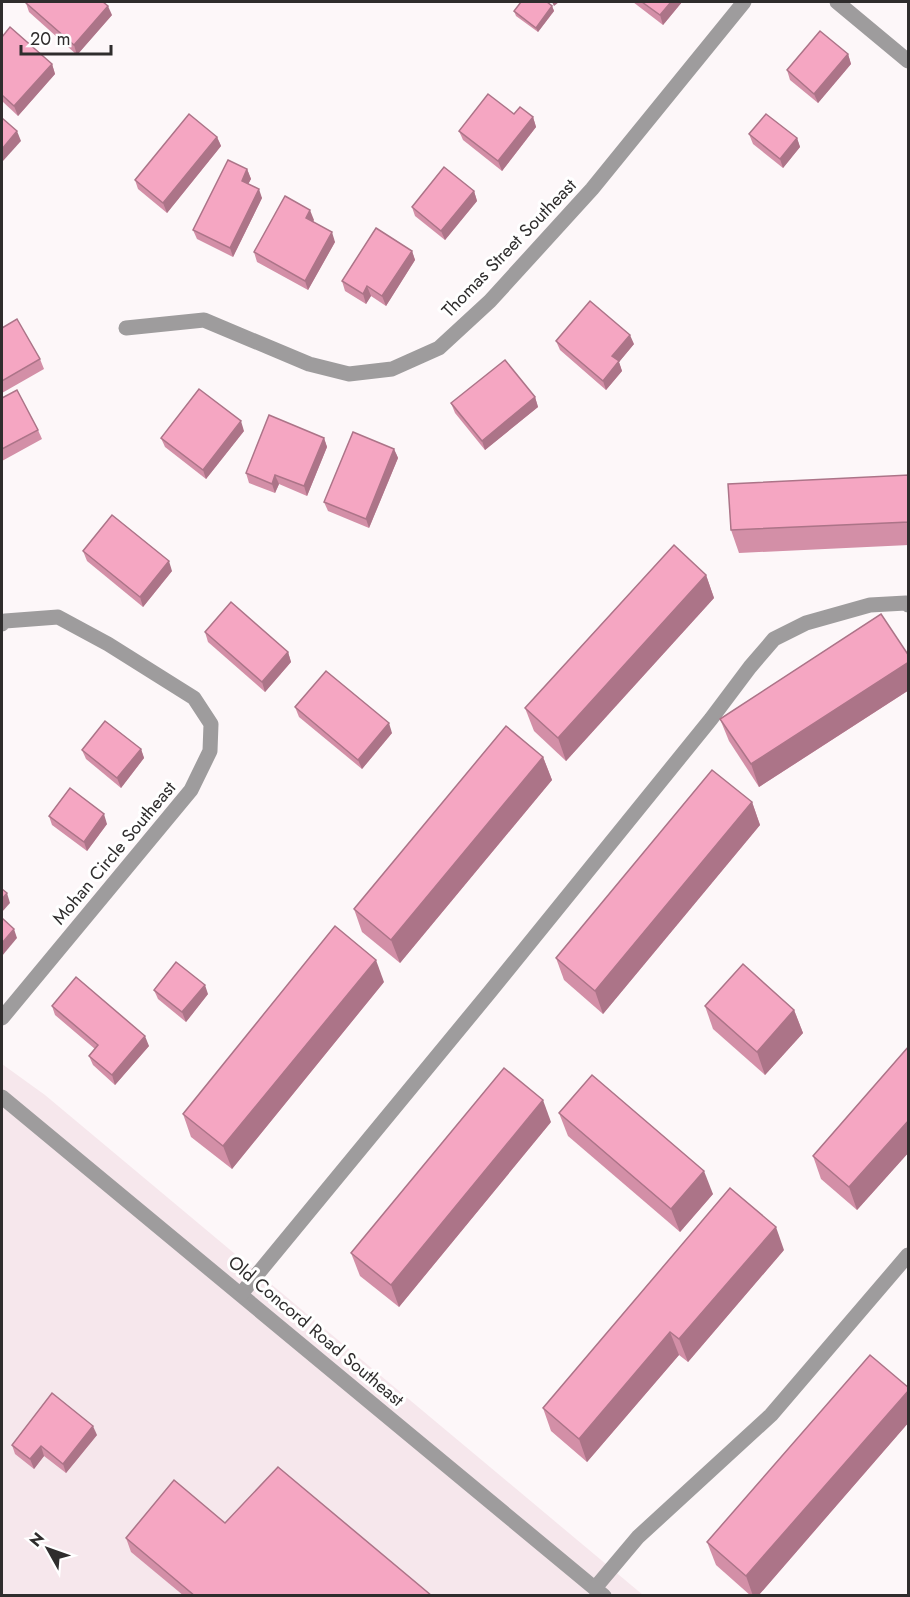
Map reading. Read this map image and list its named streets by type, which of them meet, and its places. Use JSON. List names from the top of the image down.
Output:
{
  "streets": {
    "street": ["Thomas Street Southeast", "Mohan Circle Southeast", "Old Concord Road Southeast"]
  },
  "scale_bar": "20 m",
  "north": "top left"
}
